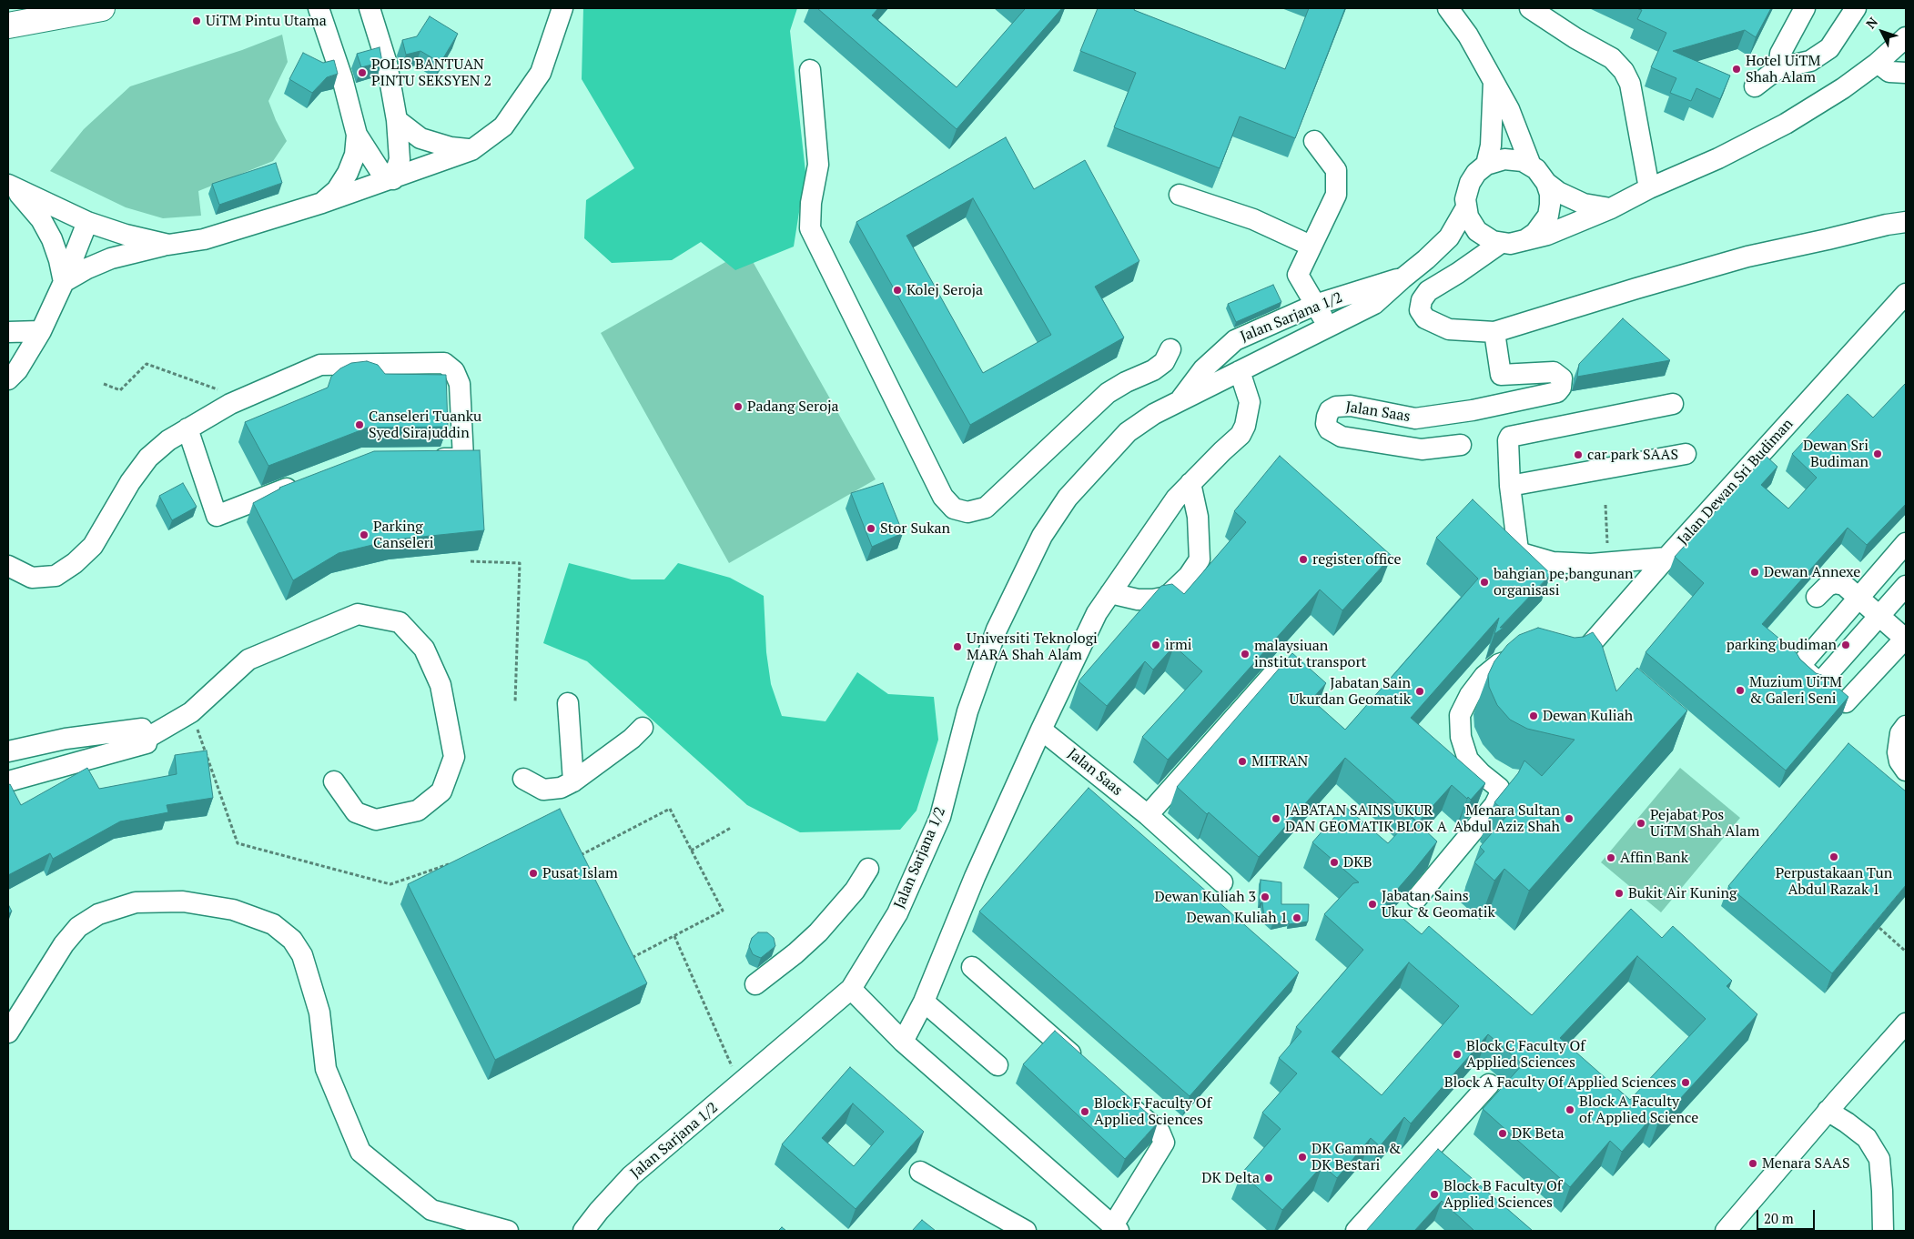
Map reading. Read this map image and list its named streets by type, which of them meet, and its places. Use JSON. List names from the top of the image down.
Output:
{
  "streets": {
    "street": ["Jalan Sarjana 1/2", "Jalan Saas", "Jalan Dewan Sri Budiman"]
  },
  "places": [
    "UiTM Pintu Utama",
    "Hotel UiTM Shah Alam",
    "POLIS BANTUAN PINTU SEKSYEN 2",
    "Kolej Seroja",
    "Padang Seroja",
    "Canseleri Tuanku Syed Sirajuddin",
    "Dewan Sri Budiman",
    "car park SAAS",
    "Stor Sukan",
    "Parking Canseleri",
    "register office",
    "Dewan Annexe",
    "bahgian pe,bangunan organisasi",
    "irmi",
    "parking budiman",
    "Universiti Teknologi MARA Shah Alam",
    "malaysiuan institut transport",
    "Muzium UiTM & Galeri Seni",
    "Jabatan Sain Ukurdan Geomatik",
    "Dewan Kuliah",
    "MITRAN",
    "JABATAN SAINS UKUR DAN GEOMATIK BLOK A",
    "Menara Sultan Abdul Aziz Shah",
    "Pejabat Pos UiTM Shah Alam",
    "Perpustakaan Tun Abdul Razak 1",
    "Affin Bank",
    "DKB",
    "Pusat Islam",
    "Bukit Air Kuning",
    "Dewan Kuliah 3",
    "Jabatan Sains Ukur & Geomatik",
    "Dewan Kuliah 1",
    "Block C Faculty Of Applied Sciences",
    "Block A Faculty Of Applied Sciences",
    "Block A Faculty of Applied Science",
    "Block F Faculty Of Applied Sciences",
    "DK Beta",
    "DK Gamma & DK Bestari",
    "Menara SAAS",
    "DK Delta",
    "Block B Faculty Of Applied Sciences"
  ],
  "scale_bar": "20 m",
  "north": "top left"
}
